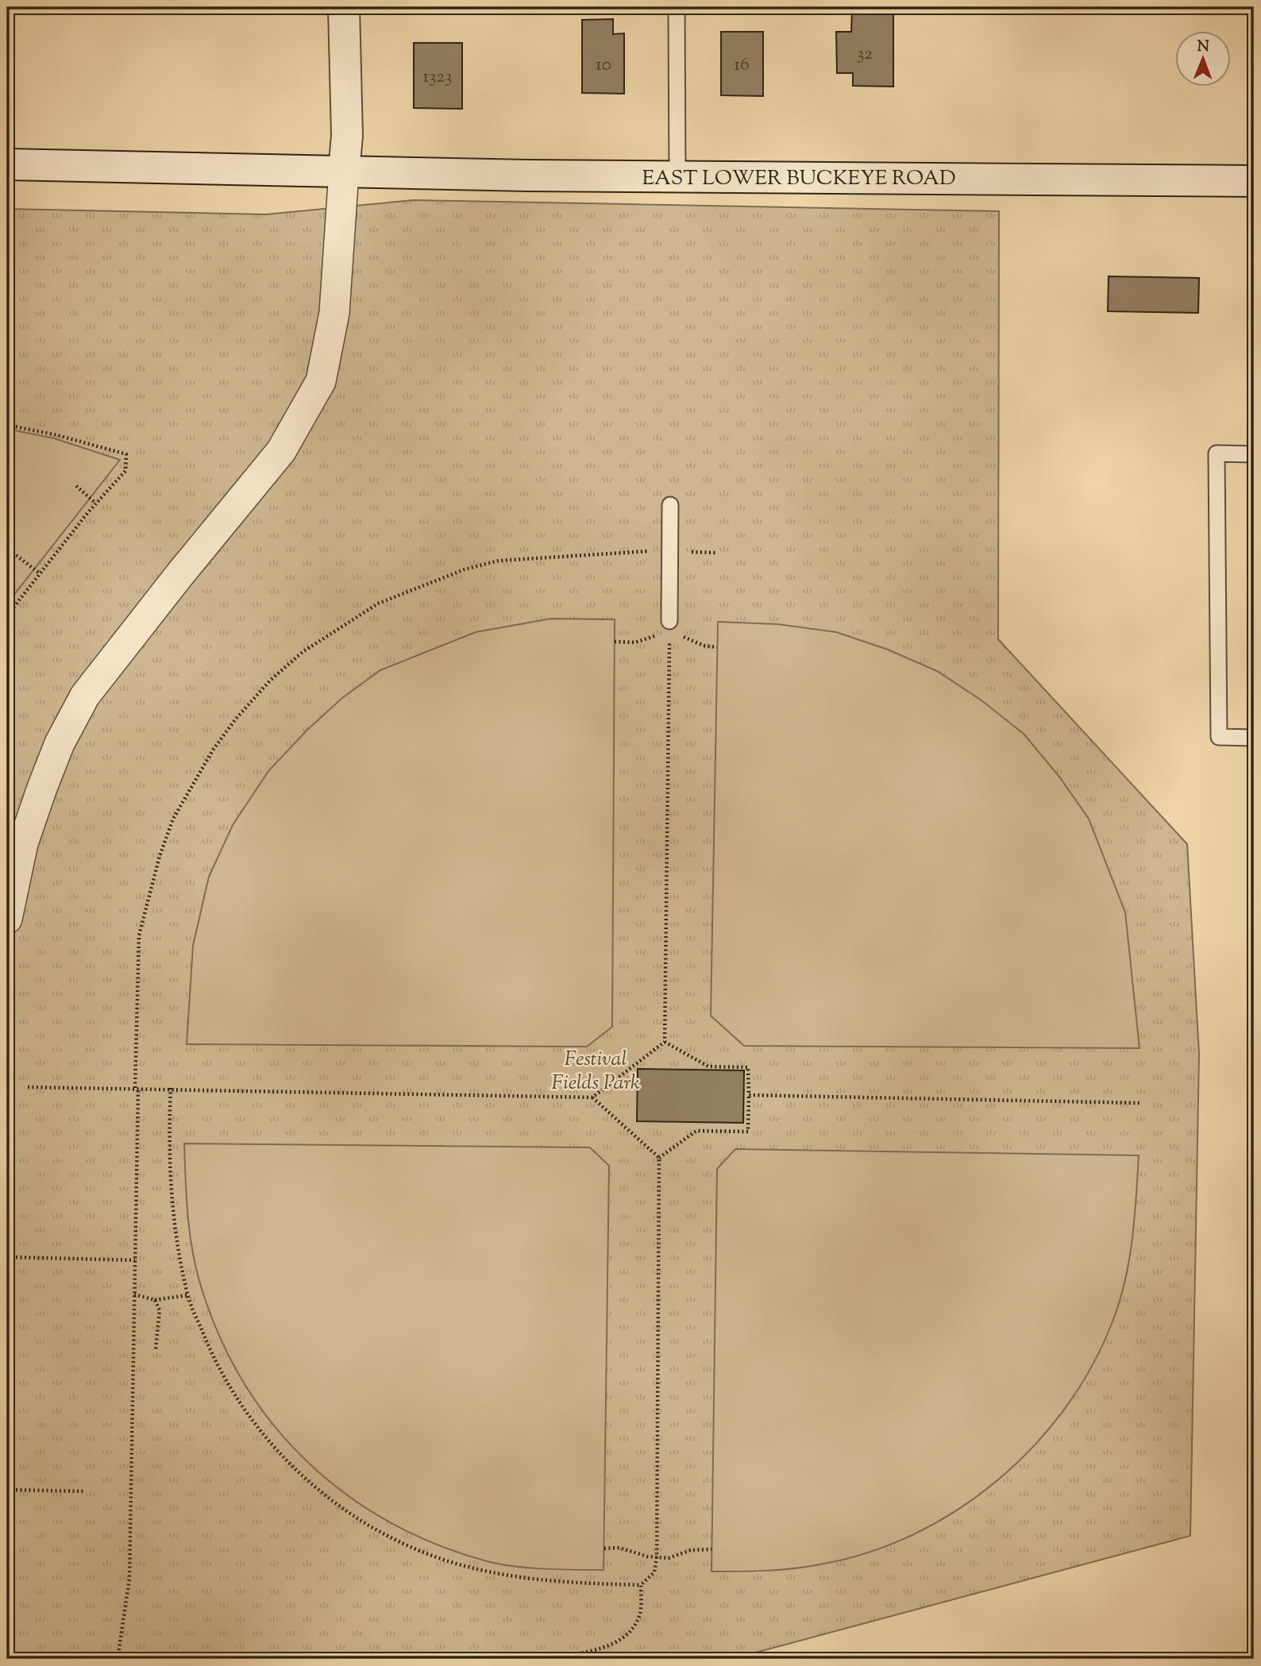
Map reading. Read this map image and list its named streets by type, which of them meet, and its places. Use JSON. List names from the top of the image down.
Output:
{
  "streets": {
    "main road": ["EAST LOWER BUCKEYE ROAD"]
  },
  "parks": ["Festival Fields Park"],
  "house_numbers": [
    "32",
    "10",
    "16",
    "1323"
  ],
  "north": "top"
}
